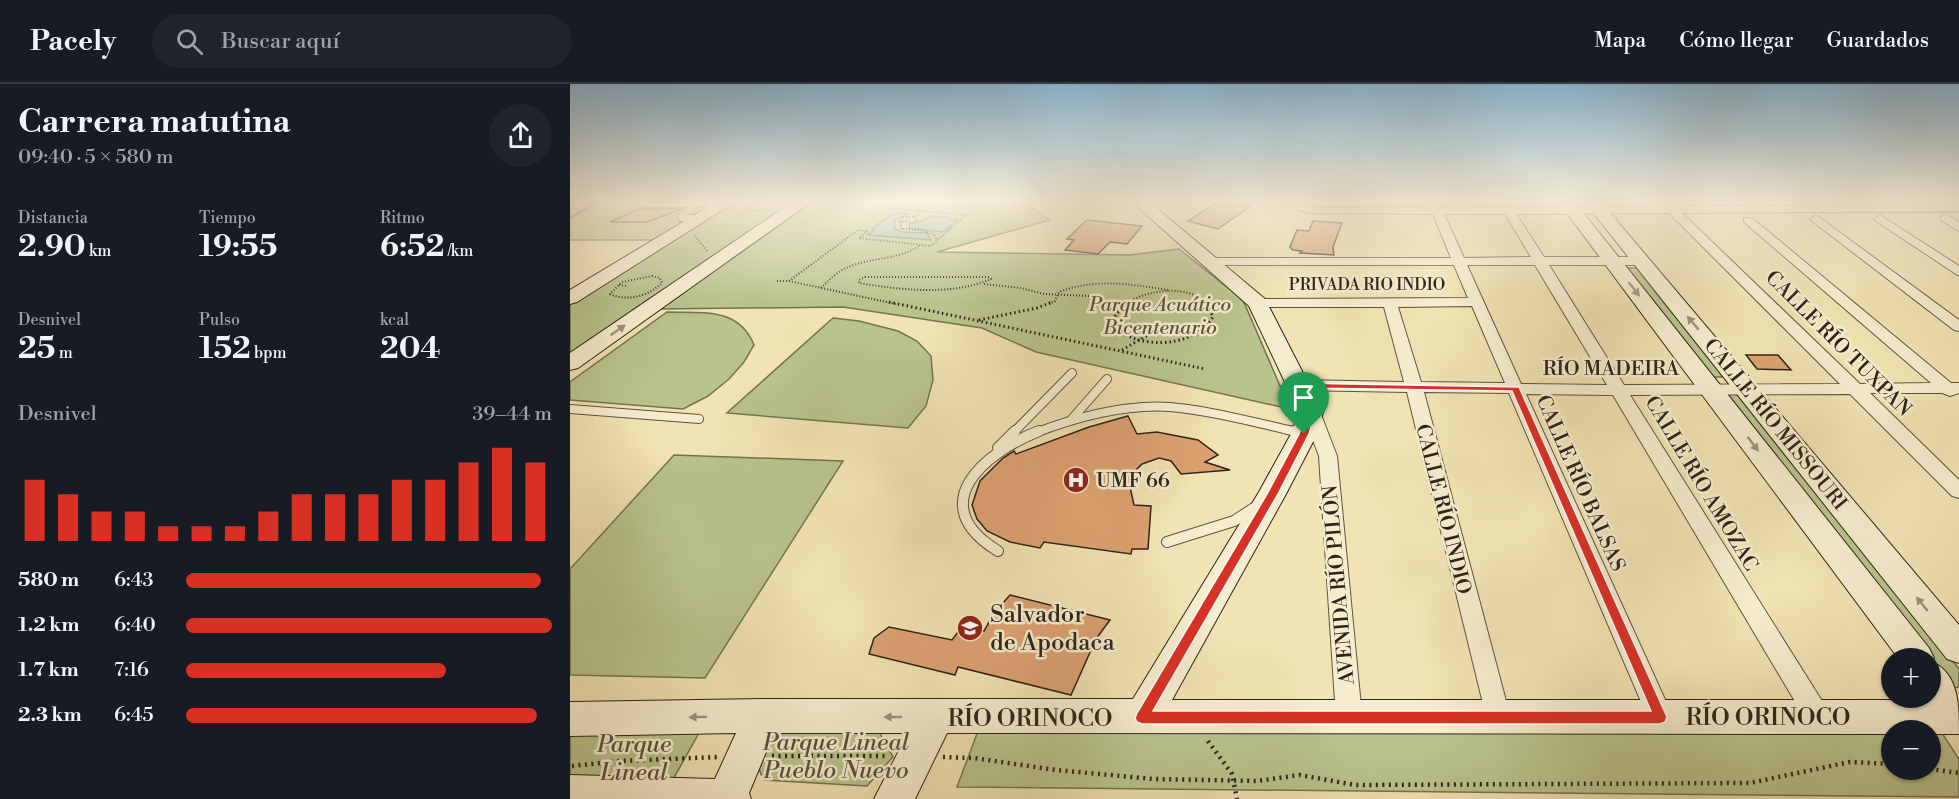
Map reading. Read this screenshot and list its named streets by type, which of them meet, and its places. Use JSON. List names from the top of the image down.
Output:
{
  "streets": {
    "street": [
      "PRIVADA RIO INDIO",
      "CALLE RÍO TUXPAN",
      "RÍO MADEIRA",
      "CALLE RÍO MISSOURI",
      "CALLE RÍO BALSAS",
      "CALLE RÍO AMOZAC",
      "CALLE RÍO INDIO",
      "AVENIDA RÍO PILÓN",
      "RÍO ORINOCO"
    ]
  },
  "crossings": [
    ["PRIVADA RIO INDIO", "CALLE RÍO BALSAS"],
    ["PRIVADA RIO INDIO", "CALLE RÍO INDIO"],
    ["PRIVADA RIO INDIO", "AVENIDA RÍO PILÓN"],
    ["CALLE RÍO TUXPAN", "RÍO MADEIRA"],
    ["RÍO MADEIRA", "CALLE RÍO MISSOURI"],
    ["RÍO MADEIRA", "CALLE RÍO BALSAS"],
    ["RÍO MADEIRA", "CALLE RÍO AMOZAC"],
    ["RÍO MADEIRA", "CALLE RÍO INDIO"],
    ["RÍO MADEIRA", "AVENIDA RÍO PILÓN"],
    ["CALLE RÍO BALSAS", "RÍO ORINOCO"],
    ["CALLE RÍO AMOZAC", "RÍO ORINOCO"],
    ["CALLE RÍO INDIO", "RÍO ORINOCO"],
    ["AVENIDA RÍO PILÓN", "RÍO ORINOCO"]
  ],
  "parks": ["Parque Acuático Bicentenario", "Parque Lineal Pueblo Nuevo", "Parque Lineal"],
  "places": {
    "hospital": ["UMF 66"],
    "school or university": ["Salvador de Apodaca"]
  },
  "page": {
    "header": "Pacely",
    "search": "Buscar aquí",
    "nav": ["Mapa", "Cómo llegar", "Guardados"],
    "heading": ["Carrera matutina", "09:40 · 5 × 580 m"],
    "stats": [
      ["Distancia", "2.90 km"],
      ["Tiempo", "19:55"],
      ["Ritmo", "6:52 /km"],
      ["Desnivel", "25 m"],
      ["Pulso", "152 bpm"],
      ["kcal", "204"]
    ],
    "chart": ["Desnivel", "39–44 m"],
    "list": [
      {
        "name": "580 m",
        "note": "6:43"
      },
      {
        "name": "1.2 km",
        "note": "6:40"
      },
      {
        "name": "1.7 km",
        "note": "7:16"
      },
      {
        "name": "2.3 km",
        "note": "6:45"
      }
    ],
    "map_buttons": ["+", "−"]
  }
}
